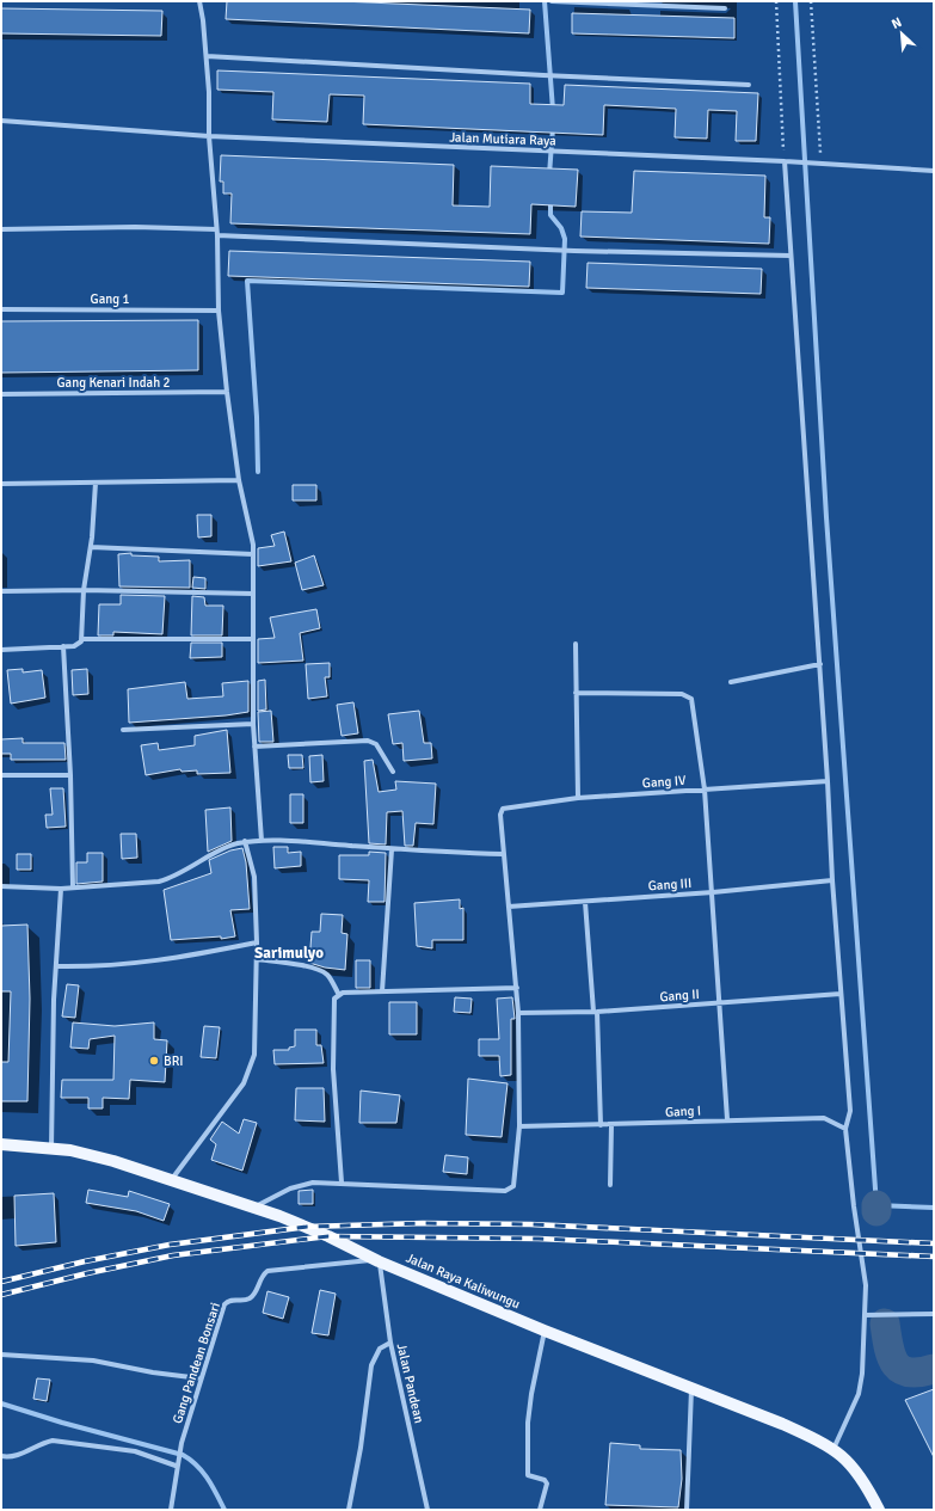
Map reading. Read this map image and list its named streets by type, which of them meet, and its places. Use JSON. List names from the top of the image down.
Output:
{
  "streets": {
    "main road": ["Jalan Raya Kaliwungu"],
    "street": [
      "Jalan Mutiara Raya",
      "Gang 1",
      "Gang Kenari Indah 2",
      "Gang IV",
      "Gang III",
      "Gang II",
      "Gang I",
      "Gang Pandean Bonsari",
      "Jalan Pandean"
    ]
  },
  "crossings": [
    ["Jalan Raya Kaliwungu", "Gang Pandean Bonsari"],
    ["Jalan Raya Kaliwungu", "Jalan Pandean"],
    ["Gang Pandean Bonsari", "Jalan Pandean"]
  ],
  "districts": ["Sarimulyo"],
  "places": ["BRI"],
  "north": "top left"
}
